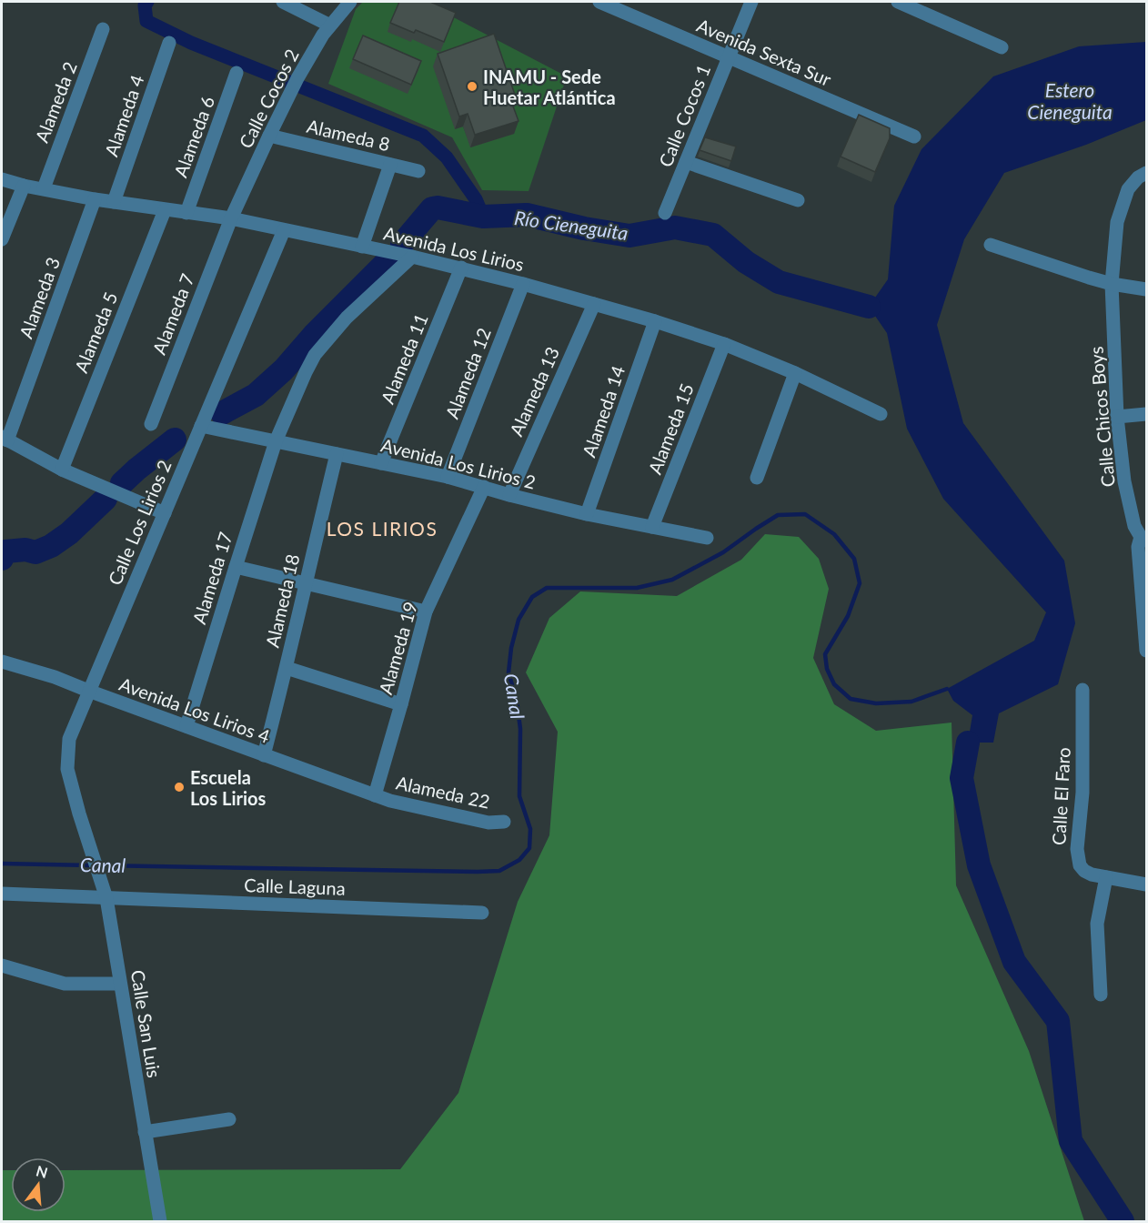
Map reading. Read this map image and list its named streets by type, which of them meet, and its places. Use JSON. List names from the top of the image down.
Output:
{
  "streets": {
    "street": [
      "Avenida Sexta Sur",
      "Calle Cocos 2",
      "Alameda 2",
      "Alameda 4",
      "Calle Cocos 1",
      "Alameda 8",
      "Alameda 6",
      "Avenida Los Lirios",
      "Alameda 3",
      "Alameda 7",
      "Alameda 5",
      "Alameda 11",
      "Alameda 12",
      "Alameda 13",
      "Alameda 14",
      "Calle Chicos Boys",
      "Alameda 15",
      "Avenida Los Lirios 2",
      "Calle Los Lirios 2",
      "Alameda 17",
      "Alameda 18",
      "Alameda 19",
      "Avenida Los Lirios 4",
      "Alameda 22",
      "Calle El Faro",
      "Calle Laguna",
      "Calle San Luis"
    ]
  },
  "crossings": [
    ["Avenida Sexta Sur", "Calle Cocos 1"],
    ["Calle Cocos 2", "Alameda 8"],
    ["Calle Cocos 2", "Avenida Los Lirios"],
    ["Calle Cocos 2", "Alameda 7"],
    ["Alameda 2", "Avenida Los Lirios"],
    ["Alameda 4", "Avenida Los Lirios"],
    ["Alameda 6", "Avenida Los Lirios"],
    ["Avenida Los Lirios", "Alameda 3"],
    ["Avenida Los Lirios", "Alameda 7"],
    ["Avenida Los Lirios", "Alameda 5"],
    ["Avenida Los Lirios", "Alameda 11"],
    ["Avenida Los Lirios", "Alameda 12"],
    ["Avenida Los Lirios", "Alameda 13"],
    ["Avenida Los Lirios", "Alameda 14"],
    ["Avenida Los Lirios", "Alameda 15"],
    ["Avenida Los Lirios", "Calle Los Lirios 2"],
    ["Avenida Los Lirios", "Alameda 17"],
    ["Alameda 11", "Avenida Los Lirios 2"],
    ["Alameda 12", "Avenida Los Lirios 2"],
    ["Alameda 13", "Avenida Los Lirios 2"],
    ["Alameda 14", "Avenida Los Lirios 2"],
    ["Alameda 15", "Avenida Los Lirios 2"],
    ["Avenida Los Lirios 2", "Calle Los Lirios 2"],
    ["Avenida Los Lirios 2", "Alameda 17"],
    ["Avenida Los Lirios 2", "Alameda 18"],
    ["Avenida Los Lirios 2", "Alameda 19"],
    ["Calle Los Lirios 2", "Avenida Los Lirios 4"],
    ["Calle Los Lirios 2", "Calle San Luis"],
    ["Alameda 17", "Avenida Los Lirios 4"],
    ["Alameda 18", "Avenida Los Lirios 4"],
    ["Alameda 19", "Avenida Los Lirios 4"],
    ["Alameda 19", "Alameda 22"],
    ["Avenida Los Lirios 4", "Alameda 22"],
    ["Calle Laguna", "Calle San Luis"]
  ],
  "districts": ["LOS LIRIOS"],
  "water": ["Estero Cieneguita", "Río Cieneguita", "Canal"],
  "places": ["INAMU - Sede Huetar Atlántica", "Escuela Los Lirios"],
  "north": "top"
}
